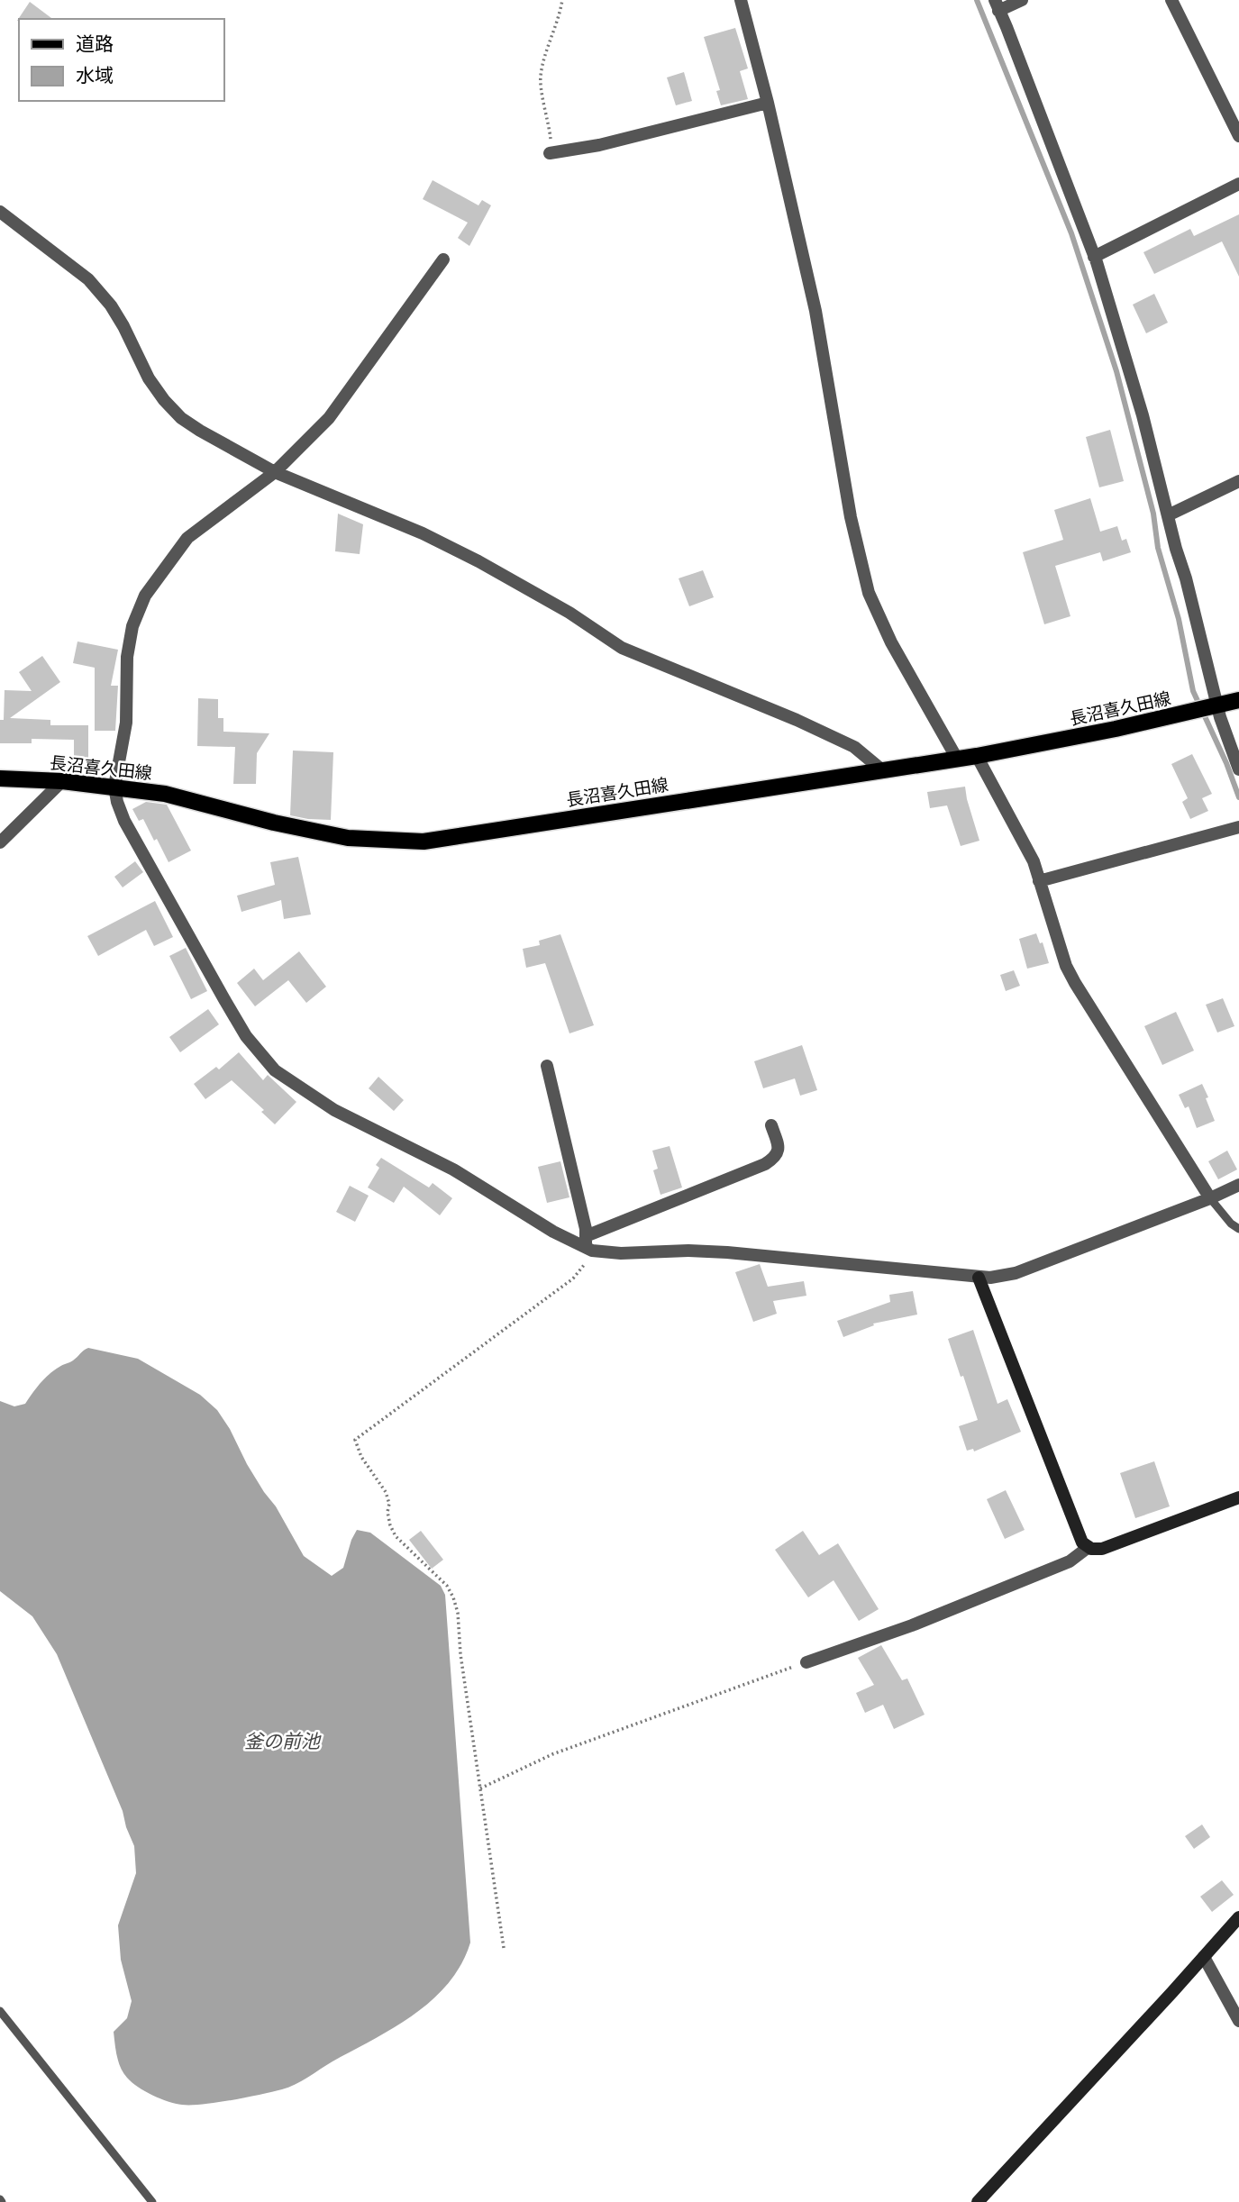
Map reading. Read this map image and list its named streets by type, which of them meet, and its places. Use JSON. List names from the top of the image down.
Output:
{
  "streets": {
    "main road": ["長沼喜久田線"]
  },
  "water": ["釜の前池"],
  "legend": ["道路", "水域"]
}
